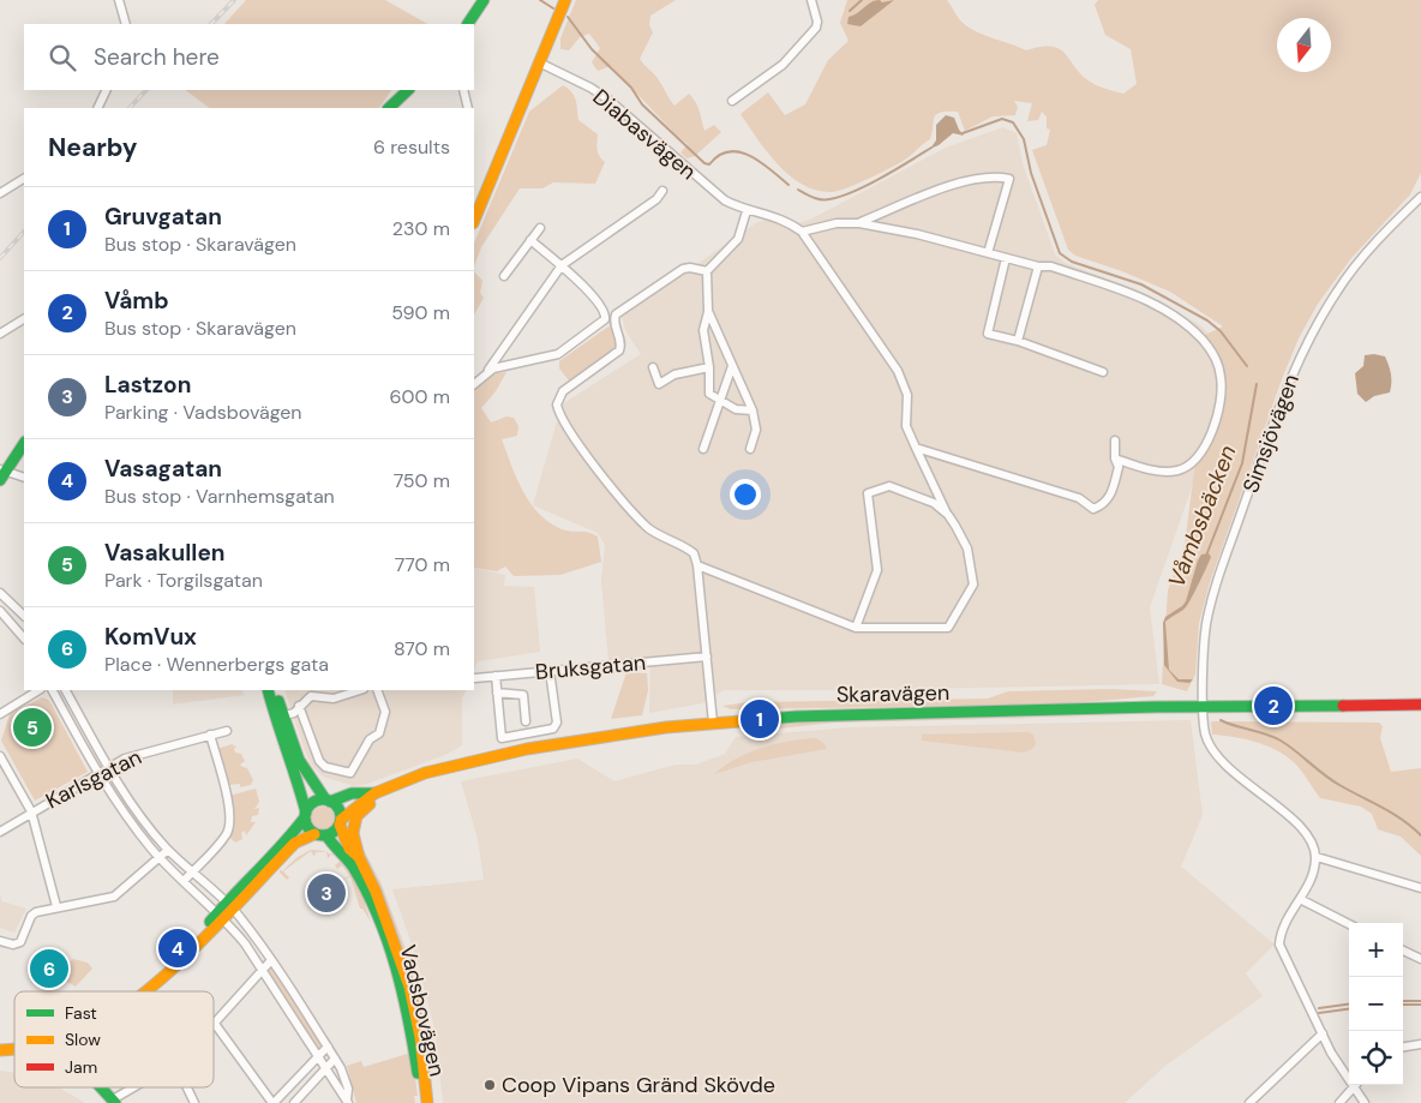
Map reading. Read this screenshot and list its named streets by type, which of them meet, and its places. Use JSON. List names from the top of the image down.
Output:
{
  "streets": {
    "main road": ["Skaravägen", "Vadsbovägen"],
    "street": [
      "Diabasvägen",
      "Simsjövägen",
      "Bruksgatan",
      "Karlsgatan"
    ]
  },
  "crossings": [
    ["Simsjövägen", "Skaravägen"],
    ["Skaravägen", "Vadsbovägen"]
  ],
  "water": ["Våmbsbäcken"],
  "places": ["Coop Vipans Gränd Skövde"],
  "legend": ["Fast", "Slow", "Jam"],
  "north": "bottom",
  "page": {
    "search": "Search here",
    "heading": ["Nearby", "6 results"],
    "list": [
      {
        "mark": "1",
        "name": "Gruvgatan",
        "note": "Bus stop · Skaravägen",
        "value": "230 m"
      },
      {
        "mark": "2",
        "name": "Våmb",
        "note": "Bus stop · Skaravägen",
        "value": "590 m"
      },
      {
        "mark": "3",
        "name": "Lastzon",
        "note": "Parking · Vadsbovägen",
        "value": "600 m"
      },
      {
        "mark": "4",
        "name": "Vasagatan",
        "note": "Bus stop · Varnhemsgatan",
        "value": "750 m"
      },
      {
        "mark": "5",
        "name": "Vasakullen",
        "note": "Park · Torgilsgatan",
        "value": "770 m"
      },
      {
        "mark": "6",
        "name": "KomVux",
        "note": "Place · Wennerbergs gata",
        "value": "870 m"
      }
    ],
    "pins": [
      "2",
      "1",
      "5",
      "3",
      "4",
      "6"
    ],
    "map_buttons": ["+", "−"]
  }
}
